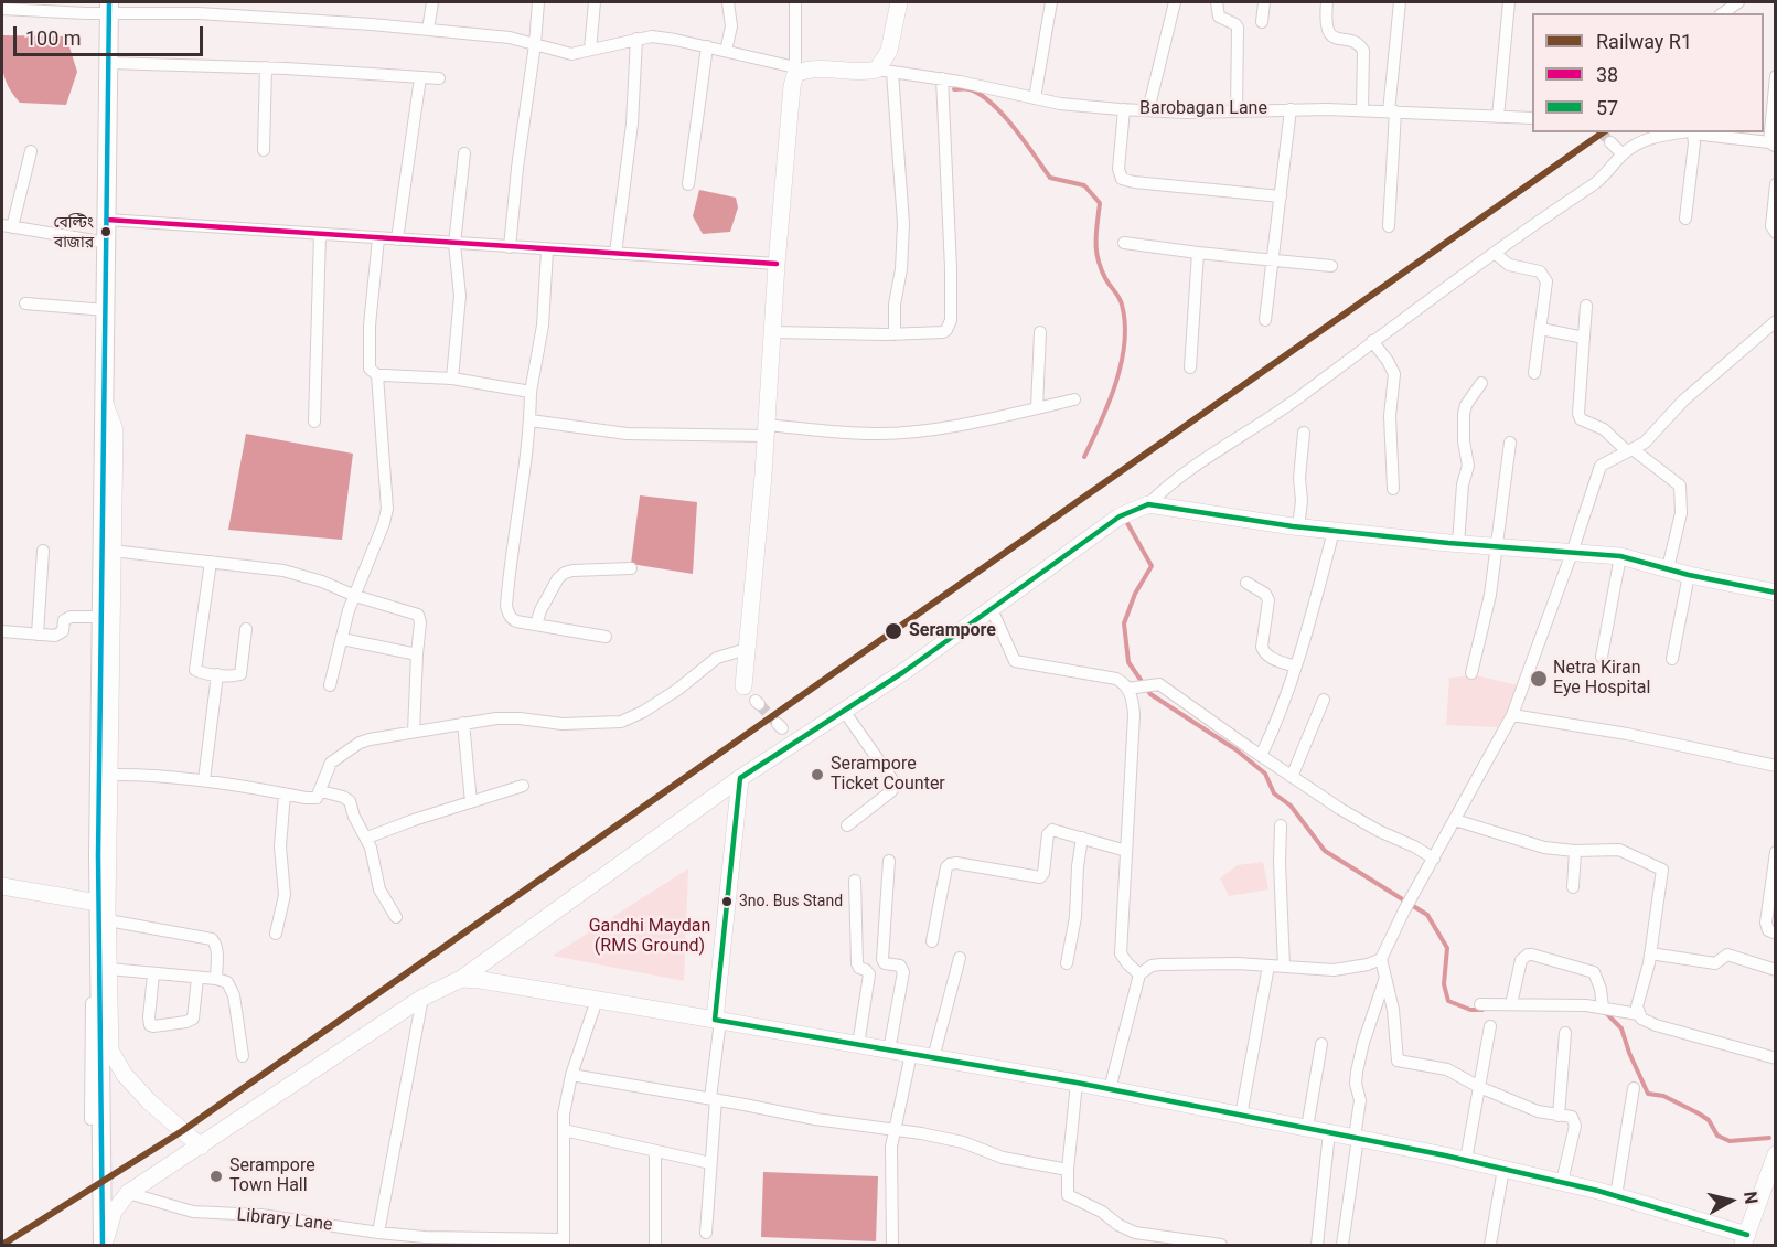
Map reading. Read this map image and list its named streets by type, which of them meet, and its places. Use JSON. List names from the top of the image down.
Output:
{
  "streets": {
    "street": ["Barobagan Lane", "Library Lane"]
  },
  "parks": ["Gandhi Maydan (RMS Ground)"],
  "places": [
    "বেল্টিং বাজার",
    "Serampore",
    "Netra Kiran Eye Hospital",
    "Serampore Ticket Counter",
    "3no. Bus Stand",
    "Serampore Town Hall"
  ],
  "lines": ["rail line R1", "transit line 38", "transit line 57"],
  "legend": ["Railway R1", "38", "57"],
  "scale_bar": "100 m",
  "north": "right"
}
